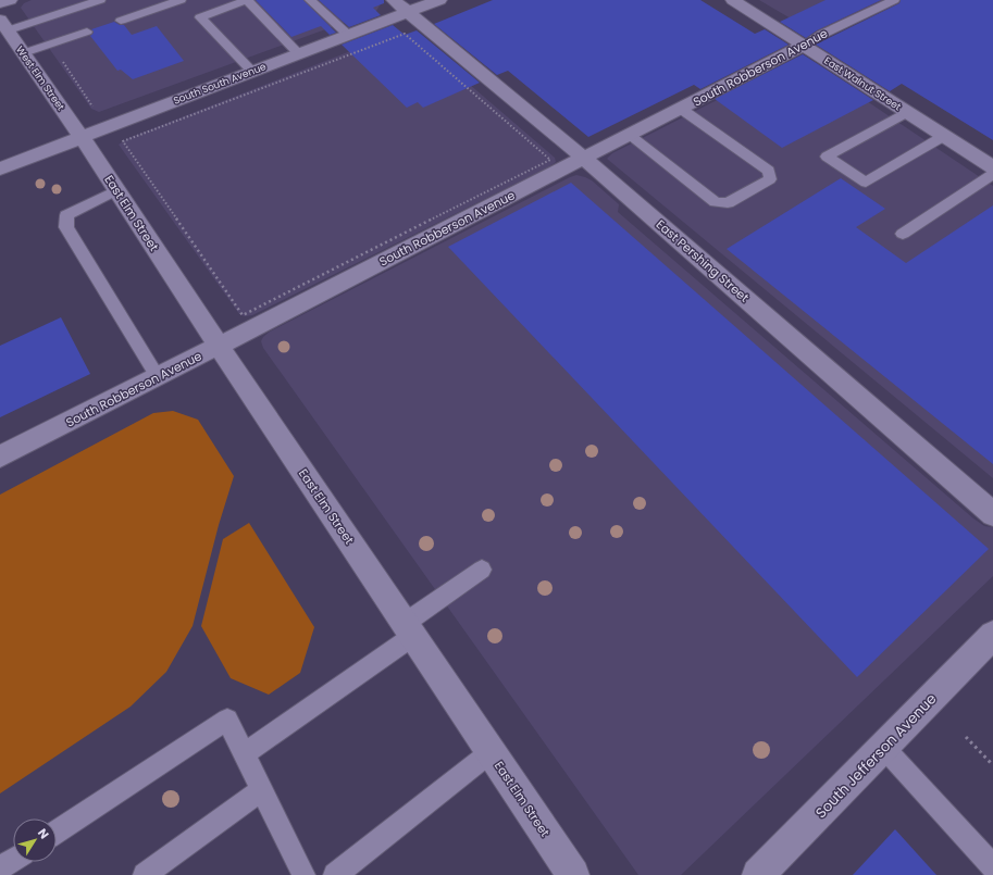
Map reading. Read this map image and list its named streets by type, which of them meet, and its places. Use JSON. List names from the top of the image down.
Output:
{
  "streets": {
    "street": [
      "South Robberson Avenue",
      "West Elm Street",
      "South South Avenue",
      "East Walnut Street",
      "East Elm Street",
      "East Pershing Street",
      "South Jefferson Avenue"
    ]
  },
  "crossings": [
    ["South Robberson Avenue", "East Walnut Street"],
    ["South Robberson Avenue", "East Elm Street"],
    ["South Robberson Avenue", "East Pershing Street"],
    ["West Elm Street", "South South Avenue"],
    ["West Elm Street", "East Elm Street"],
    ["South South Avenue", "East Elm Street"],
    ["South South Avenue", "East Pershing Street"]
  ],
  "north": "top right"
}
